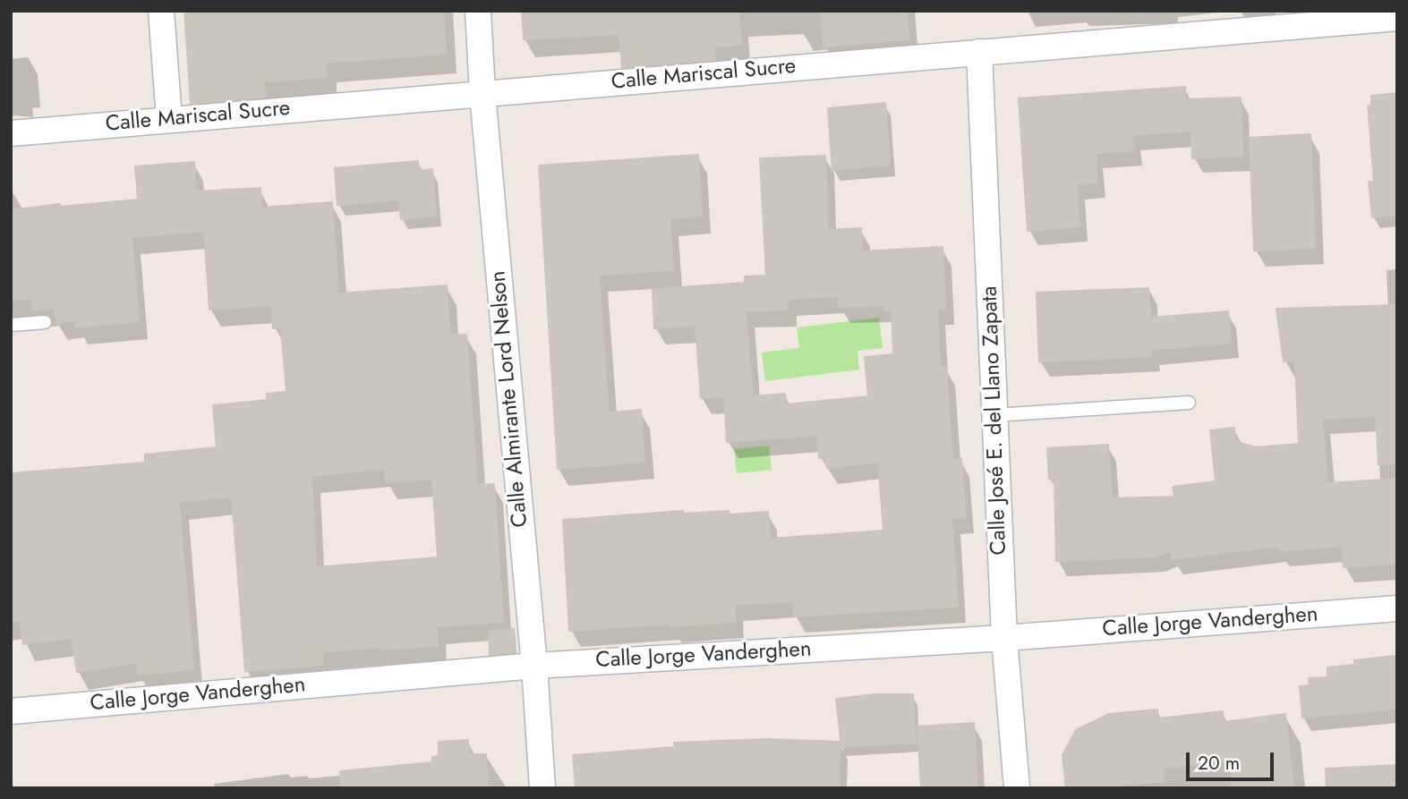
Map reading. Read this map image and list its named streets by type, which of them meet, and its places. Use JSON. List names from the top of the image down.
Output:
{
  "streets": {
    "street": [
      "Calle Mariscal Sucre",
      "Calle Almirante Lord Nelson",
      "Calle José E. del Llano Zapata",
      "Calle Jorge Vanderghen"
    ]
  },
  "crossings": [
    ["Calle Mariscal Sucre", "Calle Almirante Lord Nelson"],
    ["Calle Mariscal Sucre", "Calle José E. del Llano Zapata"],
    ["Calle Almirante Lord Nelson", "Calle Jorge Vanderghen"],
    ["Calle José E. del Llano Zapata", "Calle Jorge Vanderghen"]
  ],
  "scale_bar": "20 m"
}
